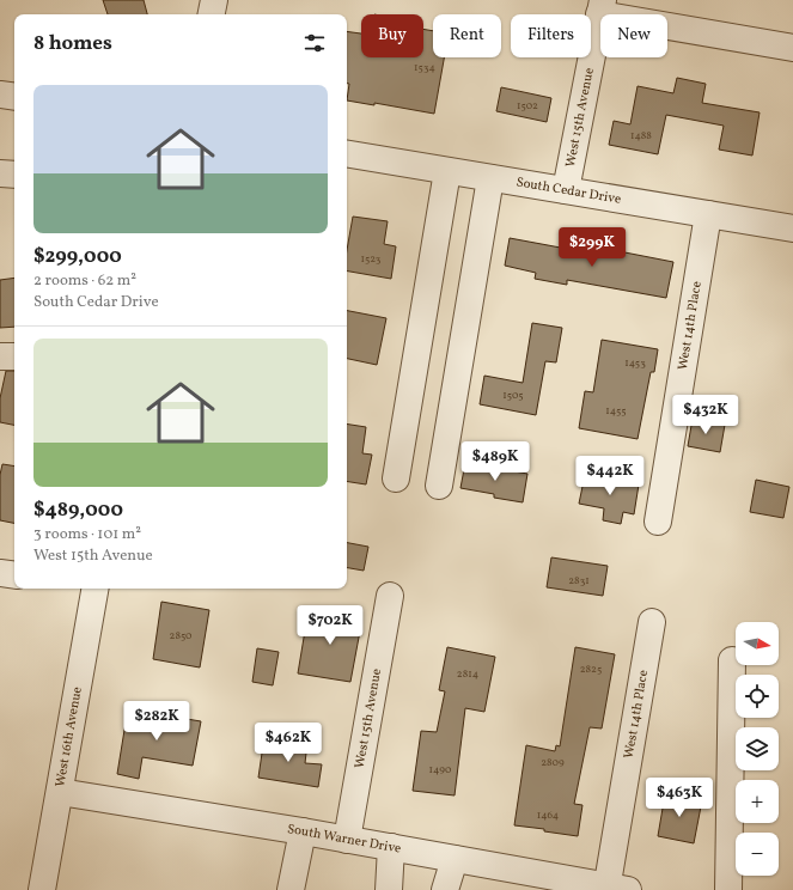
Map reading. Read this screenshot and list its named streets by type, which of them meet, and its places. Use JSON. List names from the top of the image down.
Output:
{
  "streets": {
    "street": [
      "West 15th Avenue",
      "South Cedar Drive",
      "West 14th Place",
      "West 16th Avenue",
      "South Warner Drive"
    ]
  },
  "crossings": [
    ["West 15th Avenue", "South Cedar Drive"],
    ["West 15th Avenue", "South Warner Drive"],
    ["South Cedar Drive", "West 14th Place"],
    ["West 14th Place", "South Warner Drive"],
    ["West 16th Avenue", "South Warner Drive"]
  ],
  "house_numbers": [
    "1534",
    "1502",
    "1488",
    "1523",
    "1453",
    "1505",
    "1455",
    "2831",
    "2850",
    "2825",
    "2814",
    "2809",
    "1490",
    "1464"
  ],
  "north": "right",
  "page": {
    "chip": [
      "Buy",
      "Rent",
      "Filters",
      "New"
    ],
    "heading": "8 homes",
    "list": [
      {
        "name": "$299,000",
        "note": "2 rooms · 62 m² · South Cedar Drive"
      },
      {
        "name": "$489,000",
        "note": "3 rooms · 101 m² · West 15th Avenue"
      }
    ],
    "price": [
      "$299K",
      "$432K",
      "$489K",
      "$442K",
      "$702K",
      "$282K",
      "$462K",
      "$463K"
    ],
    "map_buttons": ["+", "−"]
  }
}
